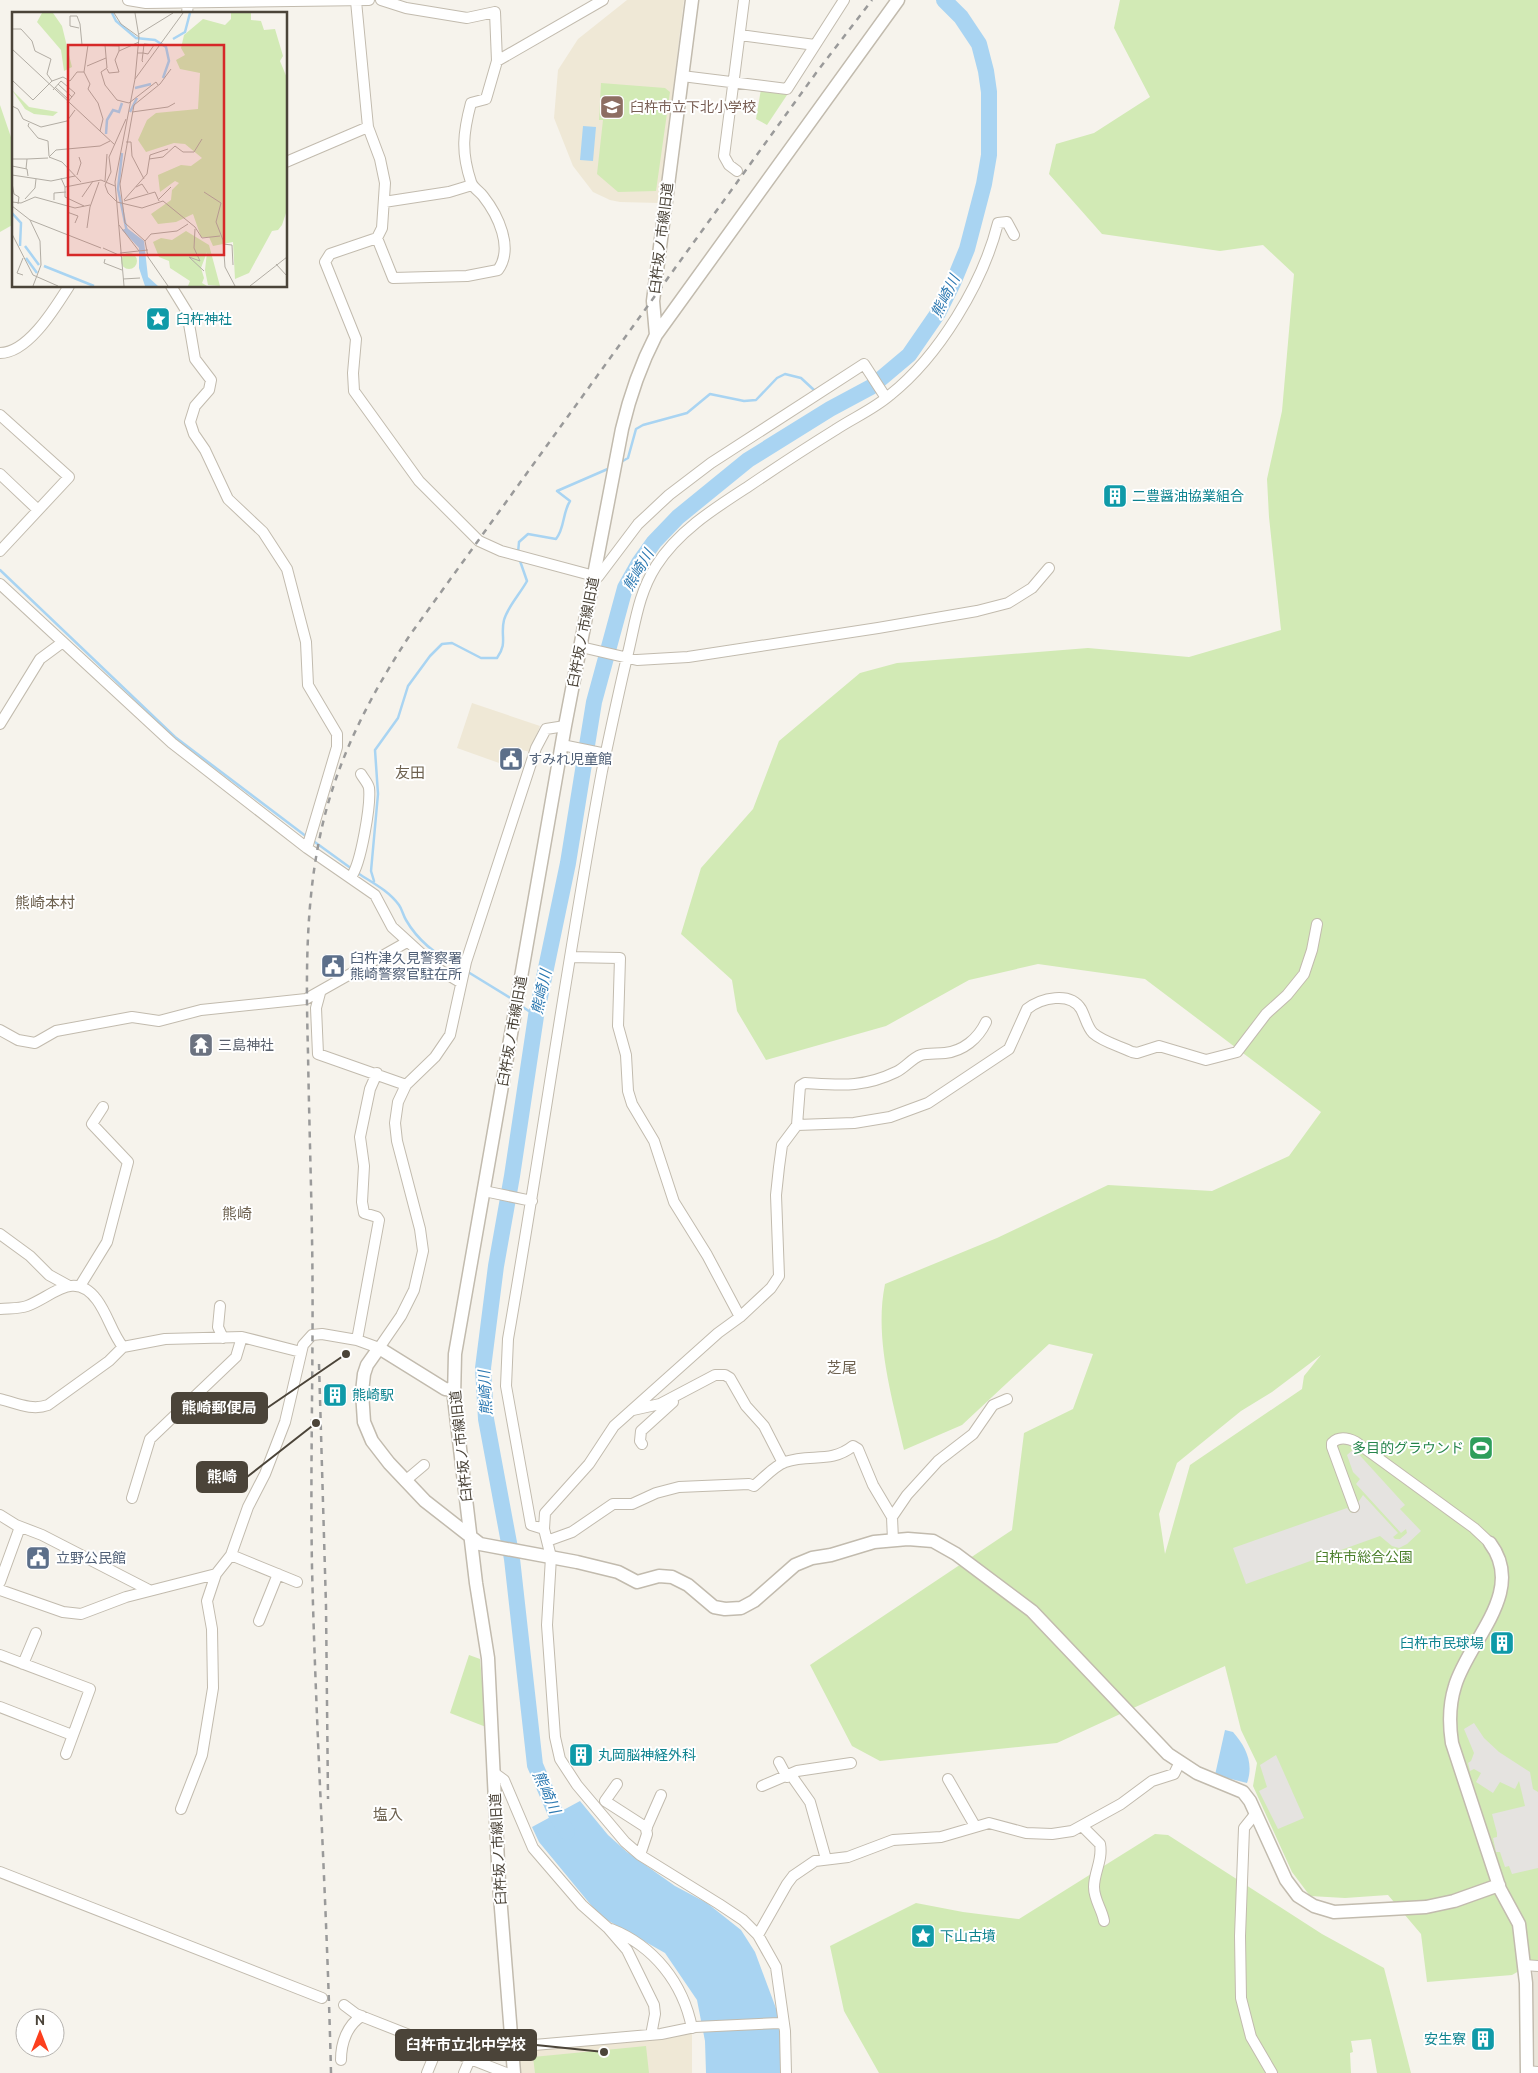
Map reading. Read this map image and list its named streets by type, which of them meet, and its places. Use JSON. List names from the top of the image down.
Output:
{
  "streets": {
    "street": ["臼杵坂ノ市線旧道"]
  },
  "districts": [
    "友田",
    "熊崎本村",
    "熊崎",
    "芝尾",
    "塩入"
  ],
  "water": ["熊崎川"],
  "parks": ["臼杵市総合公園"],
  "places": {
    "school or university": ["臼杵市立下北小学校"],
    "place": ["臼杵神社", "下山古墳"],
    "building": [
      "二豊醤油協業組合",
      "熊崎駅",
      "臼杵市民球場",
      "丸岡脳神経外科",
      "安生寮"
    ],
    "public building": ["すみれ児童館", "臼杵津久見警察署 熊崎警察官駐在所", "立野公民館"],
    "temple": ["三島神社"],
    "other": ["熊崎郵便局", "熊崎", "臼杵市立北中学校"],
    "sports": ["多目的グラウンド"]
  },
  "north": "top"
}
